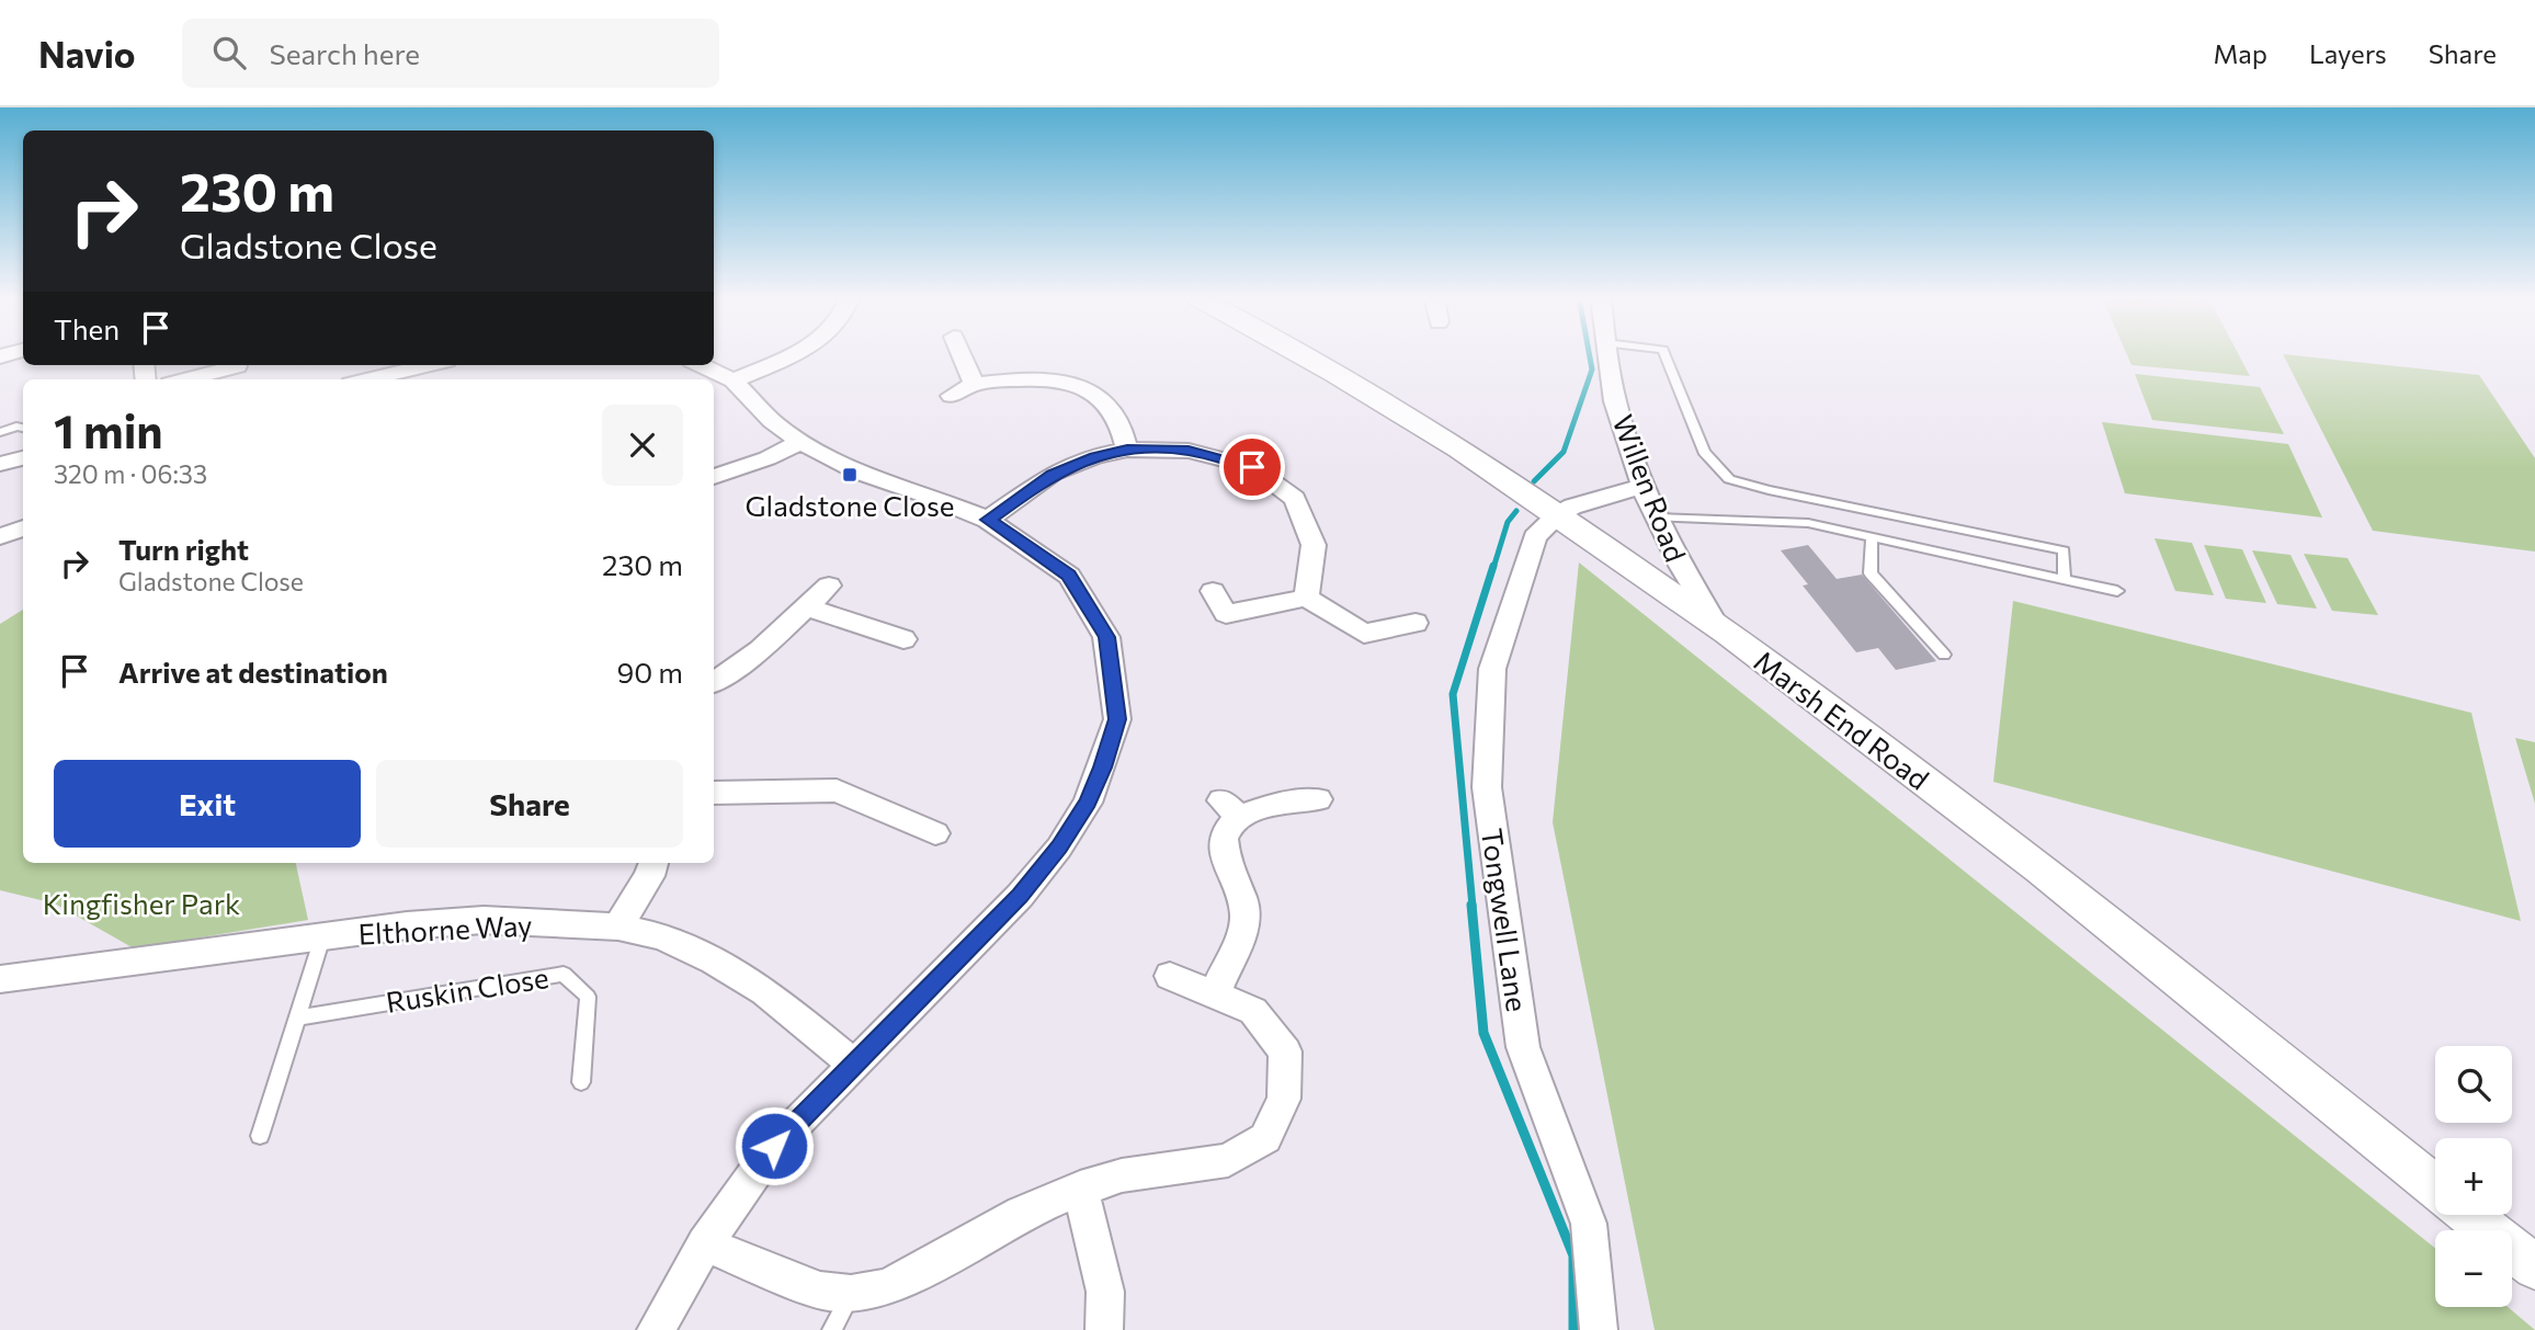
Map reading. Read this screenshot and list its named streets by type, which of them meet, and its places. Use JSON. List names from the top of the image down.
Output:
{
  "streets": {
    "street": [
      "Willen Road",
      "Marsh End Road",
      "Tongwell Lane",
      "Elthorne Way"
    ],
    "lane": ["Ruskin Close"]
  },
  "crossings": [
    ["Willen Road", "Marsh End Road"],
    ["Marsh End Road", "Tongwell Lane"]
  ],
  "parks": ["Kingfisher Park"],
  "places": {
    "transit": ["Gladstone Close"]
  },
  "page": {
    "header": "Navio",
    "search": "Search here",
    "nav": ["Map", "Layers", "Share"],
    "turn": ["230 m", "Gladstone Close"],
    "then": "Then",
    "heading": ["1 min", "320 m · 06:33"],
    "list": [
      {
        "name": "Turn right",
        "note": "Gladstone Close",
        "value": "230 m"
      },
      {
        "name": "Arrive at destination",
        "value": "90 m"
      }
    ],
    "buttons": ["Exit", "Share"],
    "map_buttons": ["+", "−"]
  }
}
